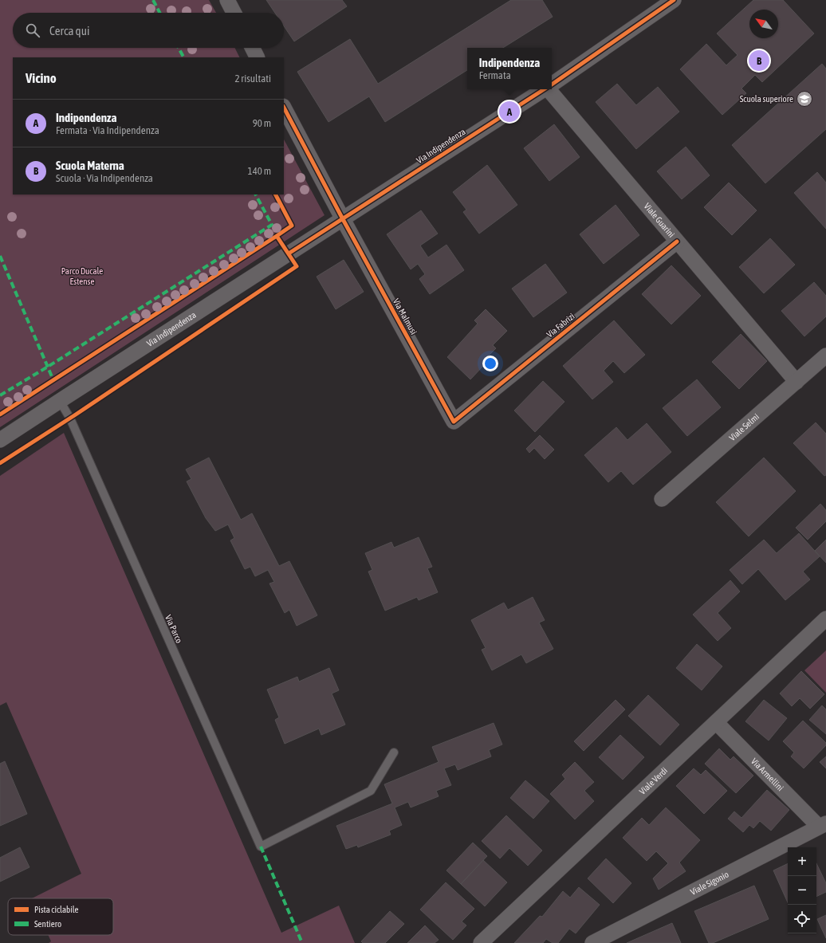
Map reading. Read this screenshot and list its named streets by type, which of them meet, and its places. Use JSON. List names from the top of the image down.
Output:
{
  "streets": {
    "street": [
      "Via Indipendenza",
      "Viale Guarini",
      "Via Malmusi",
      "Via Fabrizi",
      "Viale Selmi",
      "Via Armellini",
      "Viale Verdi",
      "Viale Sigonio"
    ],
    "lane": ["Via Parco"]
  },
  "crossings": [
    ["Via Indipendenza", "Via Malmusi"],
    ["Via Indipendenza", "Via Parco"],
    ["Viale Guarini", "Via Fabrizi"],
    ["Viale Guarini", "Viale Selmi"],
    ["Via Malmusi", "Via Fabrizi"],
    ["Via Armellini", "Viale Verdi"],
    ["Via Armellini", "Viale Sigonio"]
  ],
  "parks": ["Parco Ducale Estense"],
  "places": {
    "school or university": ["Scuola superiore"]
  },
  "legend": ["Pista ciclabile", "Sentiero"],
  "north": "top left",
  "page": {
    "search": "Cerca qui",
    "popup": ["Indipendenza", "Fermata"],
    "pins": ["B", "A"],
    "heading": ["Vicino", "2 risultati"],
    "list": [
      {
        "mark": "A",
        "name": "Indipendenza",
        "note": "Fermata · Via Indipendenza",
        "value": "90 m"
      },
      {
        "mark": "B",
        "name": "Scuola Materna",
        "note": "Scuola · Via Indipendenza",
        "value": "140 m"
      }
    ],
    "map_buttons": ["+", "−"]
  }
}
